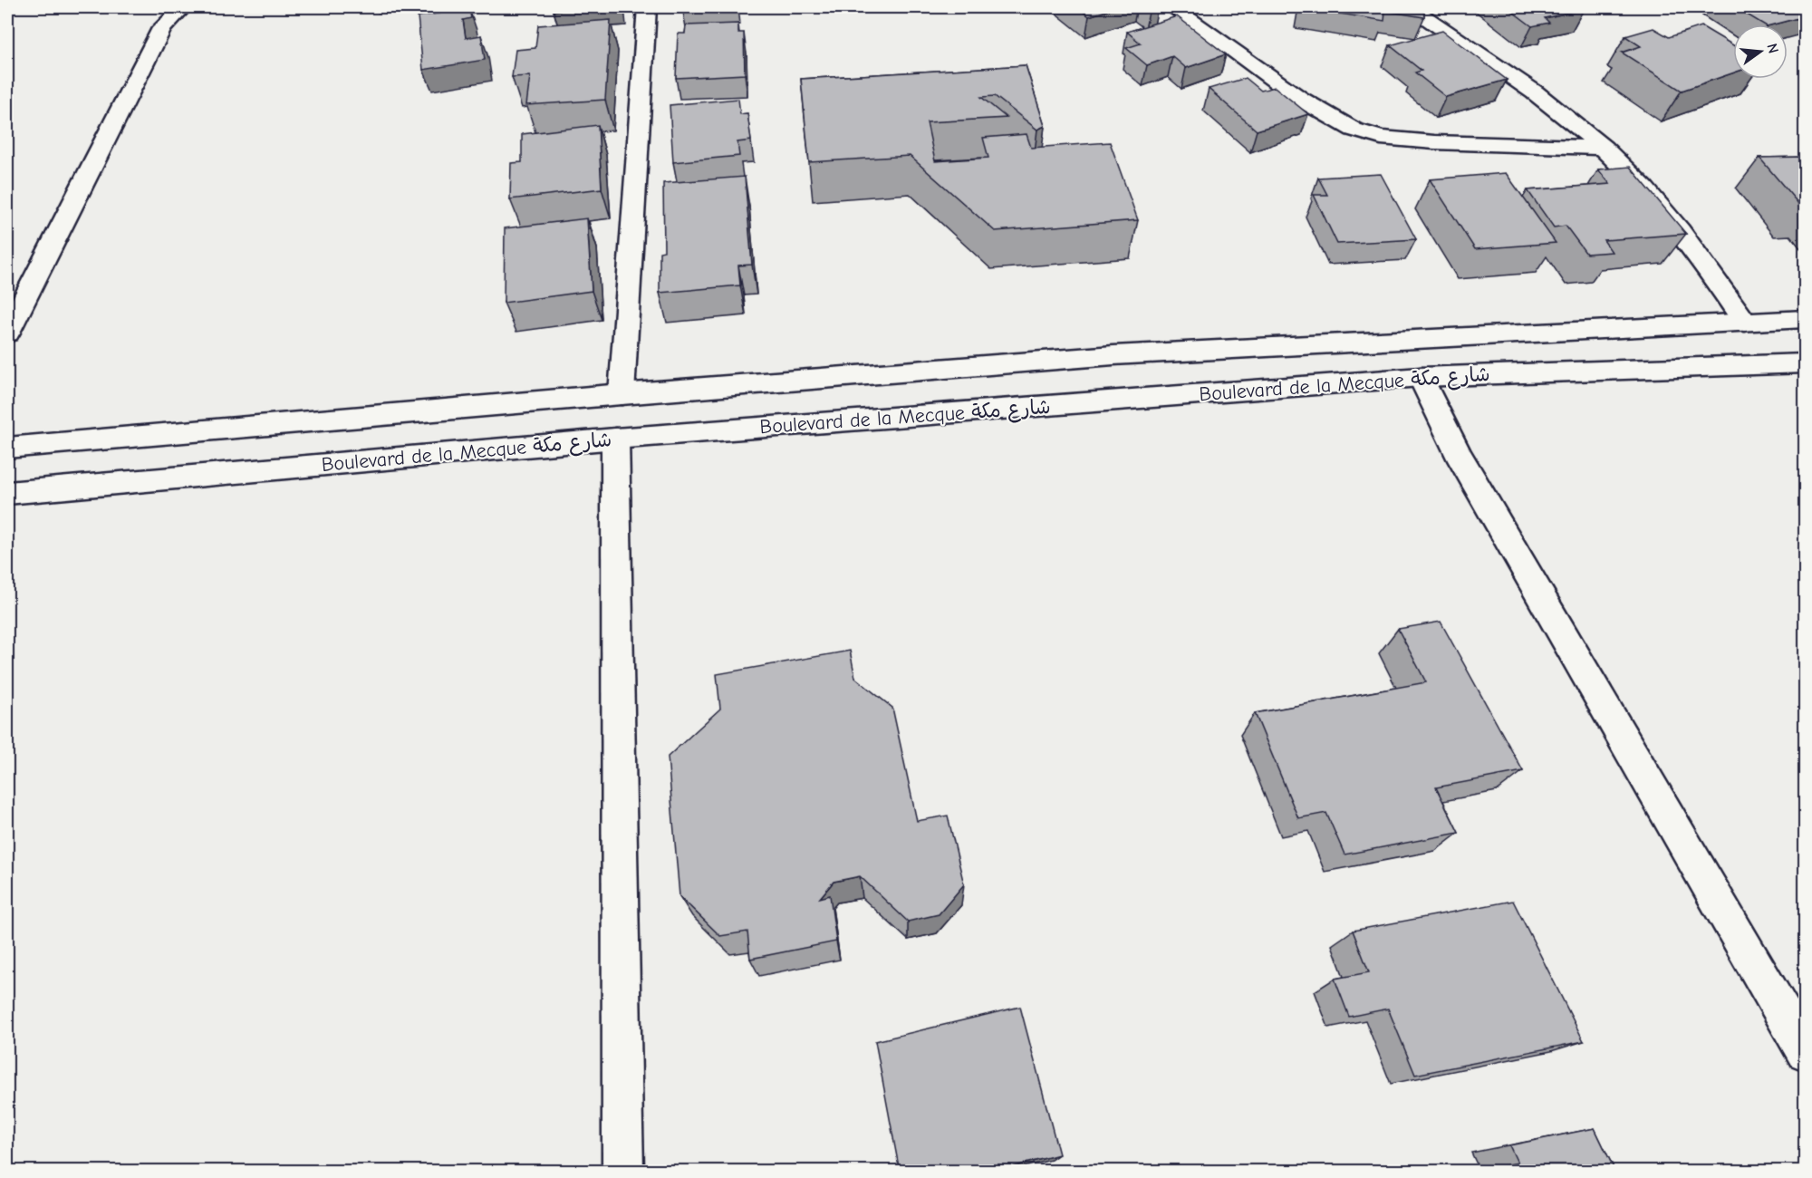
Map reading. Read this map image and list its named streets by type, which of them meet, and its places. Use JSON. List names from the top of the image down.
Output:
{
  "streets": {
    "street": ["Boulevard de la Mecque شارع مكة"]
  },
  "north": "right"
}
